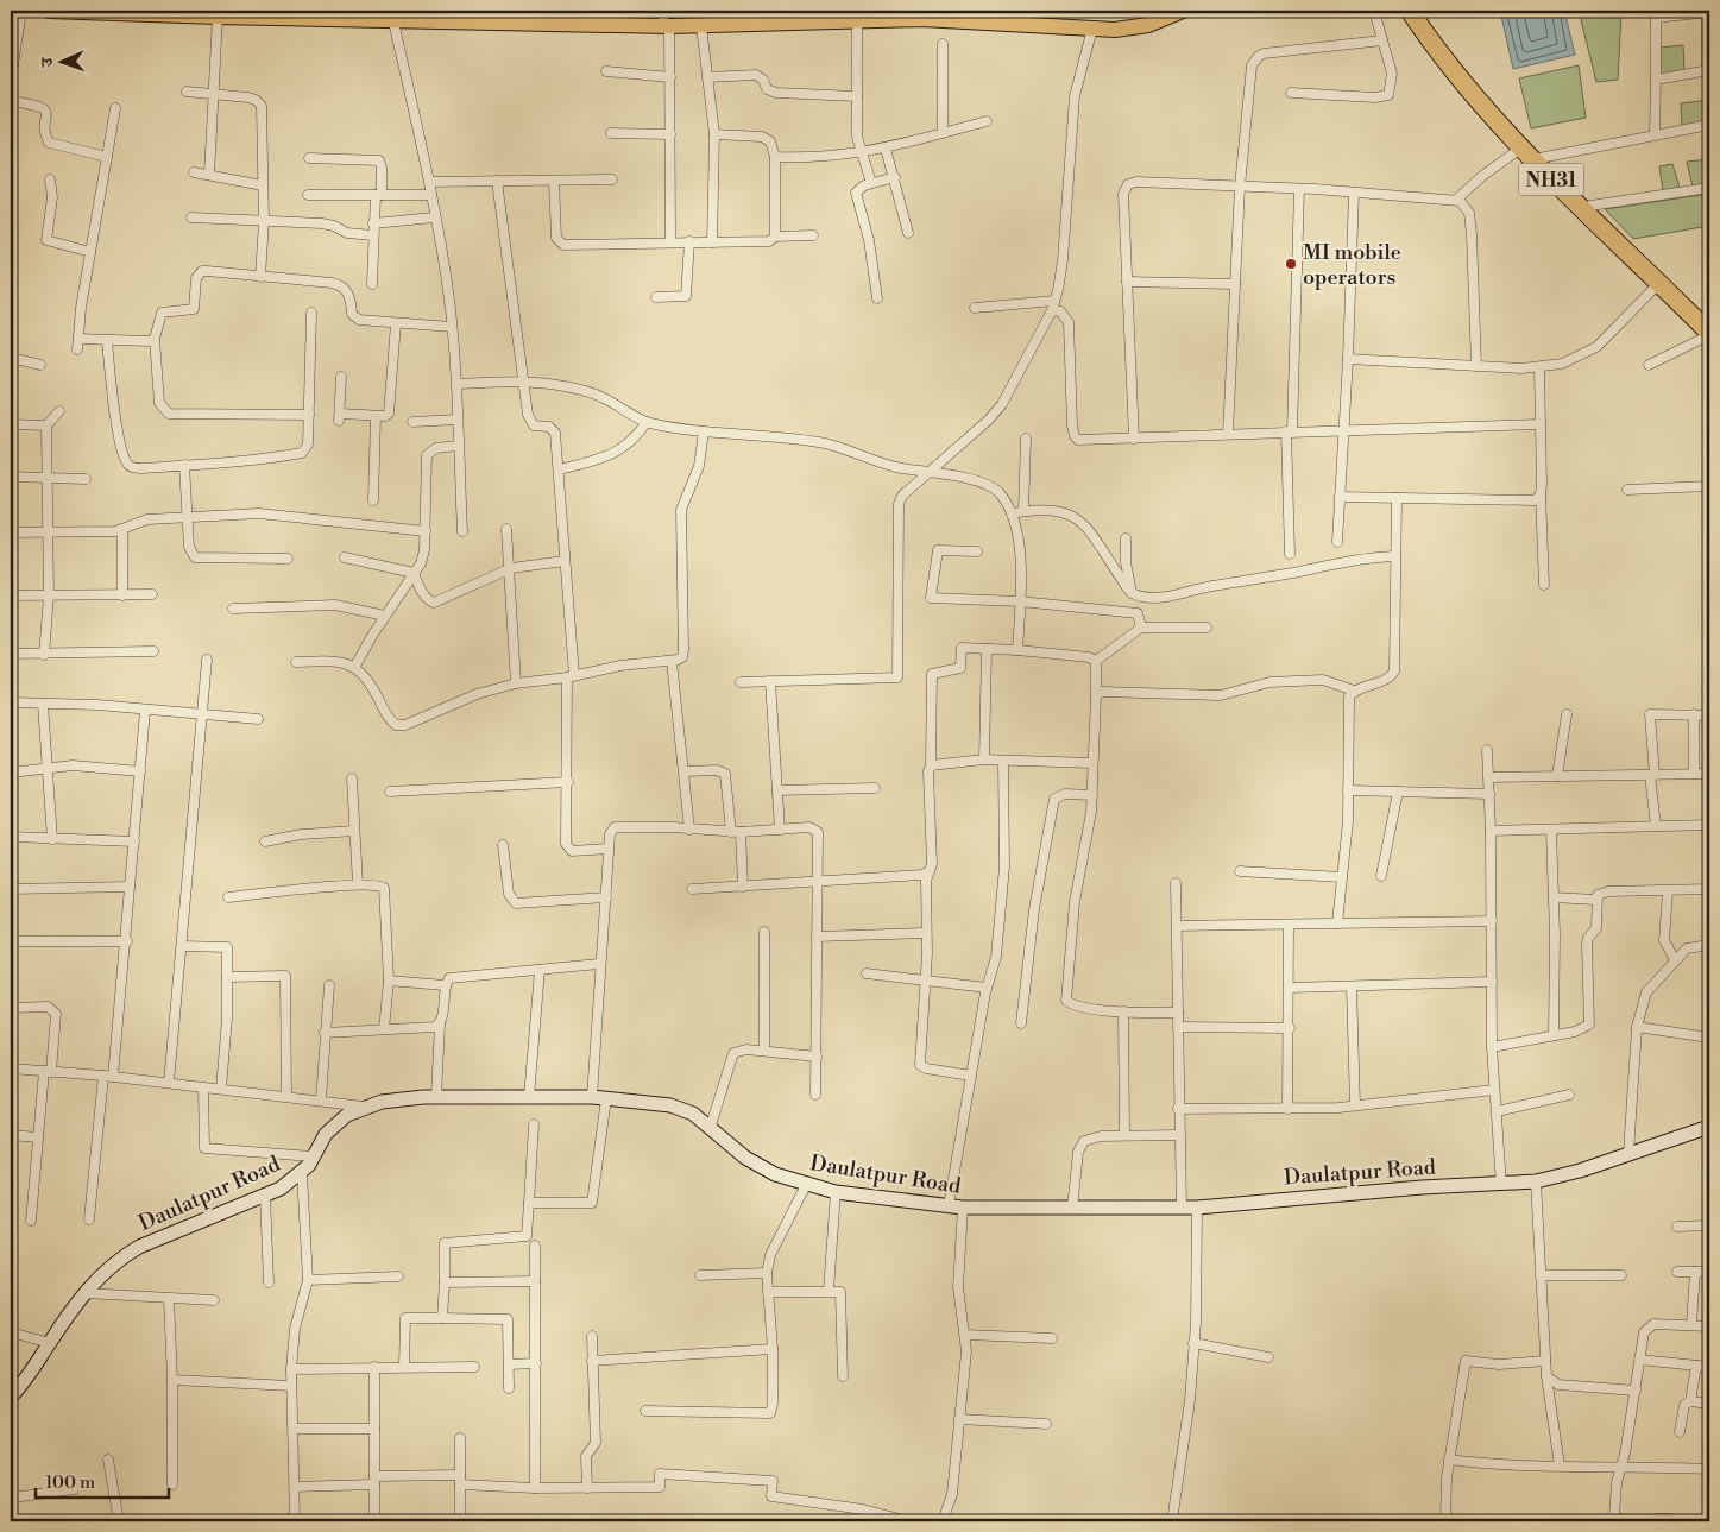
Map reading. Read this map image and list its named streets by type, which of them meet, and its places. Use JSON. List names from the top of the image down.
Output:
{
  "streets": {
    "highway": ["NH31"],
    "street": ["Daulatpur Road"]
  },
  "places": ["MI mobile operators"],
  "scale_bar": "100 m",
  "north": "left"
}
